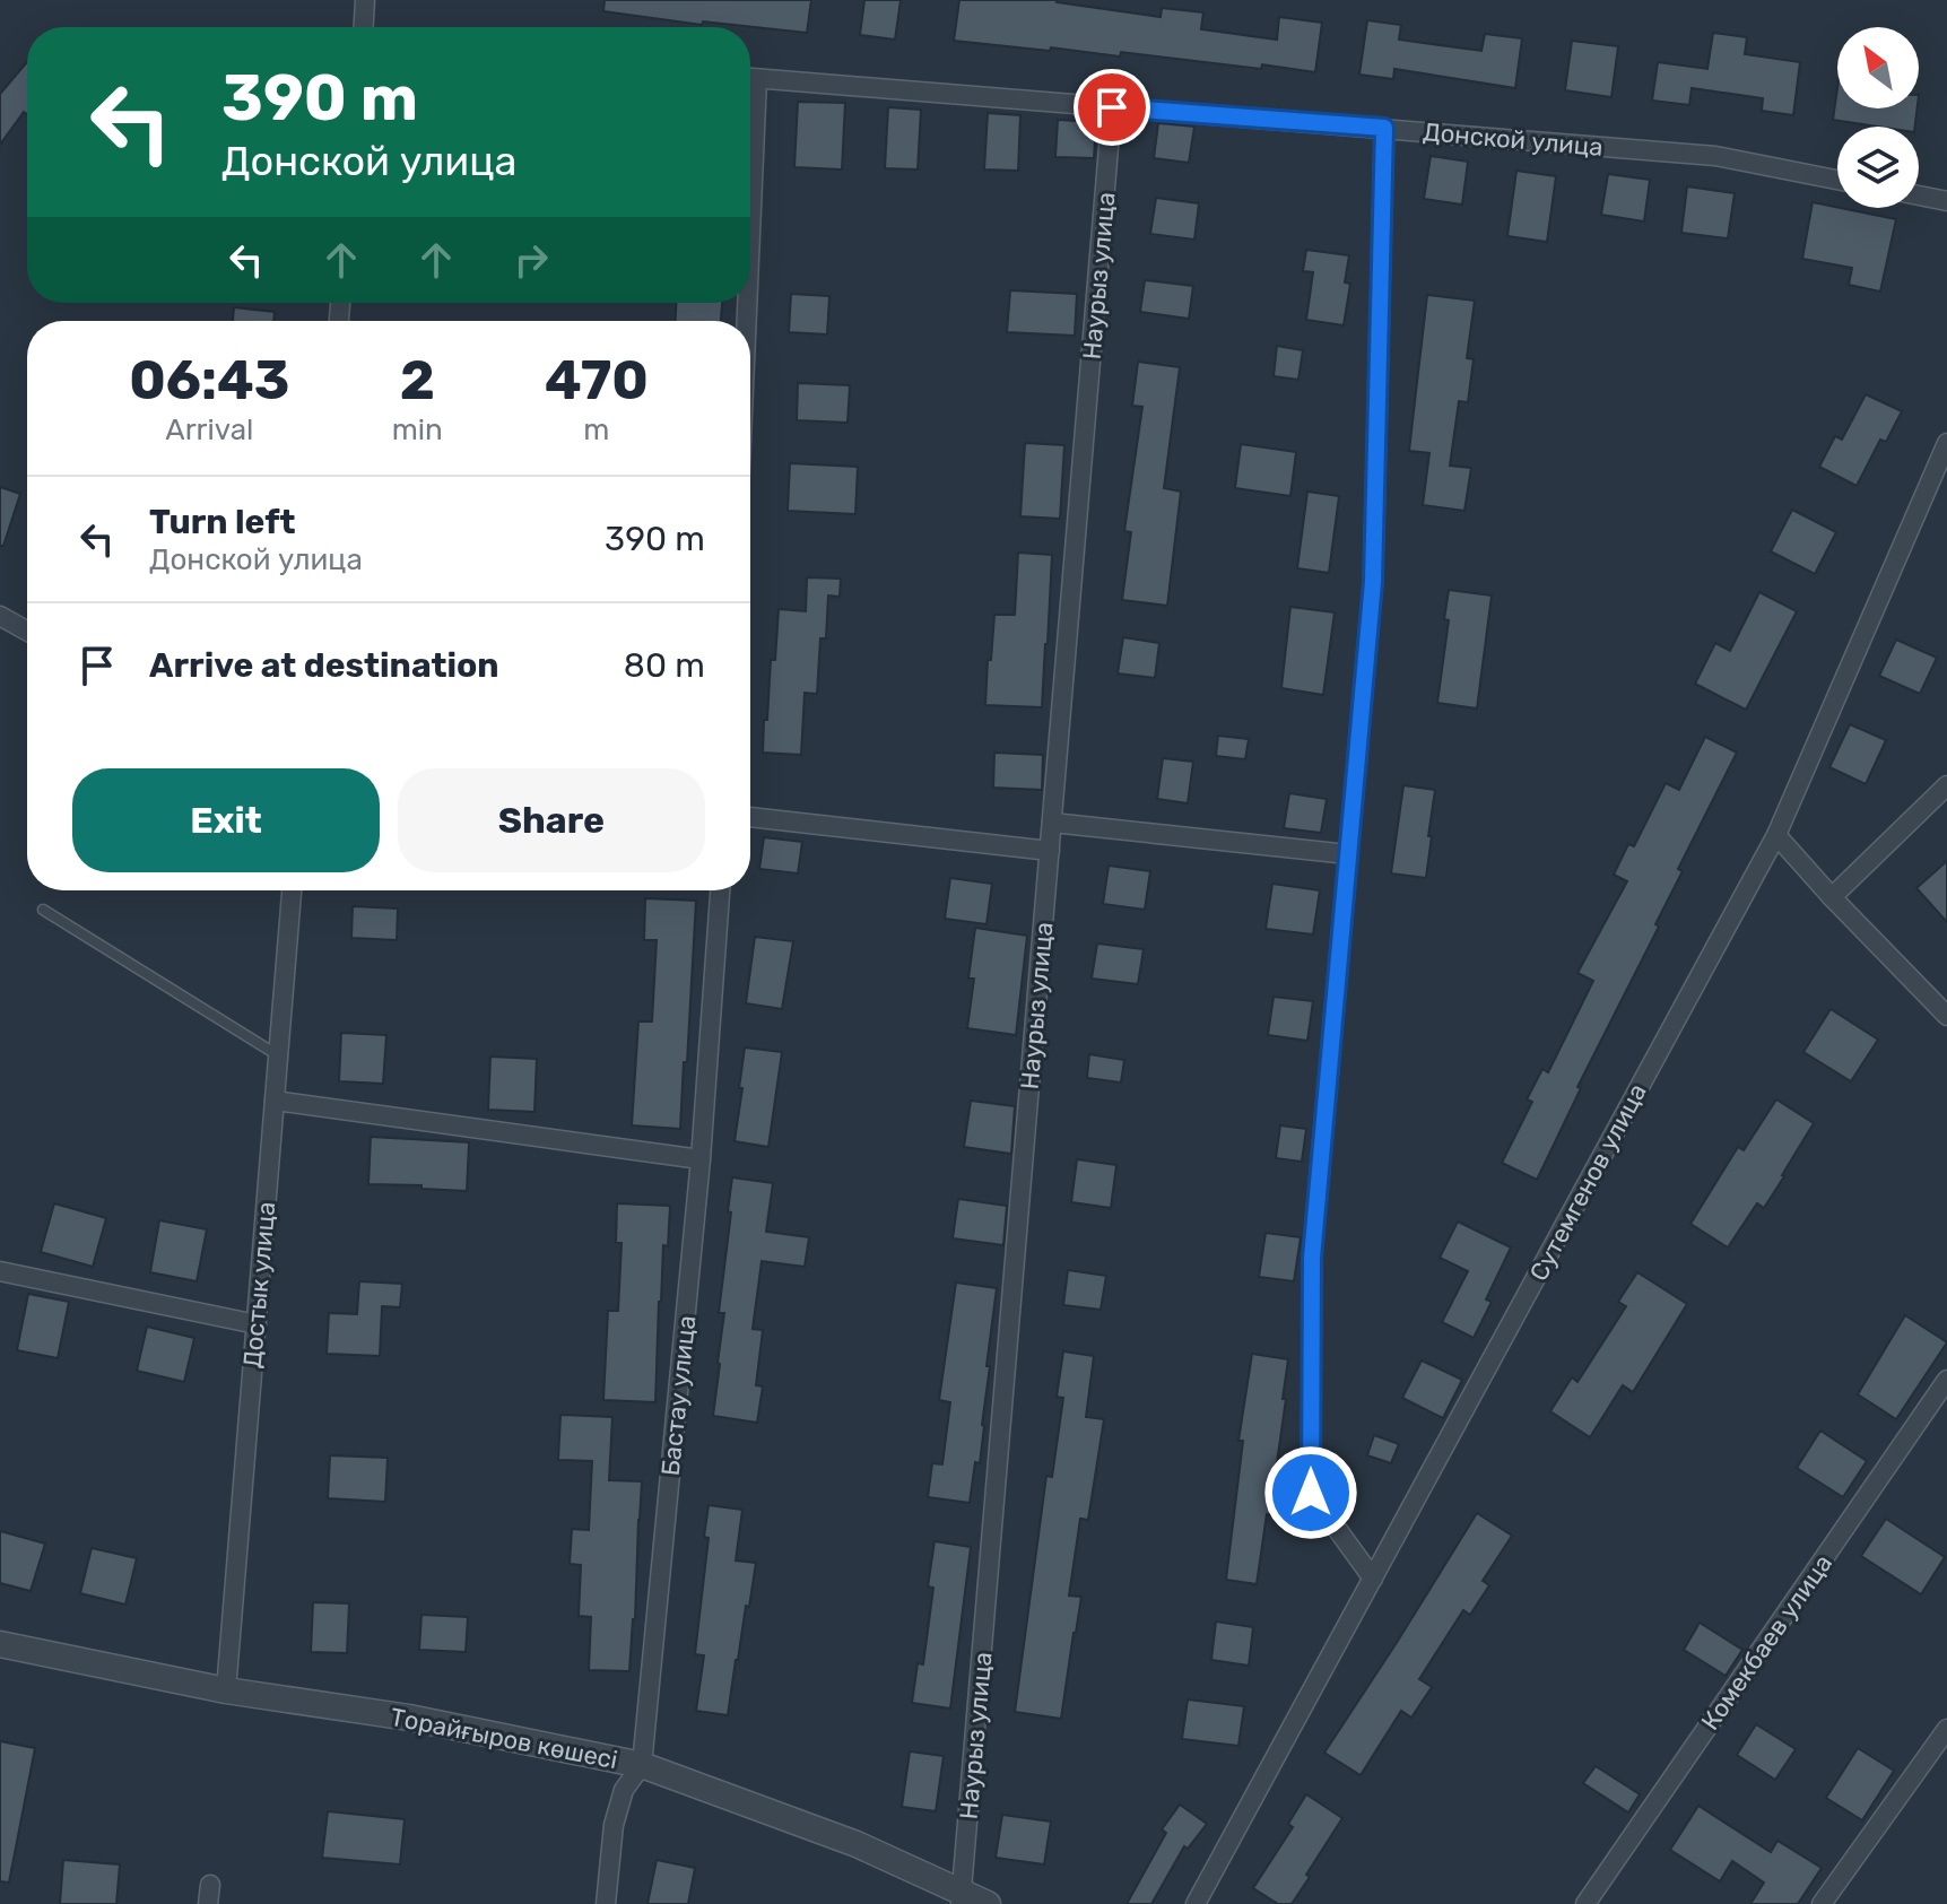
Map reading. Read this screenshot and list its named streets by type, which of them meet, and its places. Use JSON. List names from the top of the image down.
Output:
{
  "streets": {
    "street": [
      "Донской улица",
      "Наурыз улица",
      "Сутемгенов улица",
      "Достык улица",
      "Бастау улица",
      "Комекбаев улица",
      "Торайғыров көшесі"
    ]
  },
  "crossings": [
    ["Донской улица", "Наурыз улица"],
    ["Наурыз улица", "Торайғыров көшесі"],
    ["Достык улица", "Торайғыров көшесі"],
    ["Бастау улица", "Торайғыров көшесі"]
  ],
  "north": "top left",
  "page": {
    "turn": ["390 m", "Донской улица"],
    "eta": [
      "06:43",
      "Arrival",
      "2",
      "min",
      "470",
      "m"
    ],
    "list": [
      {
        "name": "Turn left",
        "note": "Донской улица",
        "value": "390 m"
      },
      {
        "name": "Arrive at destination",
        "value": "80 m"
      }
    ],
    "buttons": ["Exit", "Share"]
  }
}
